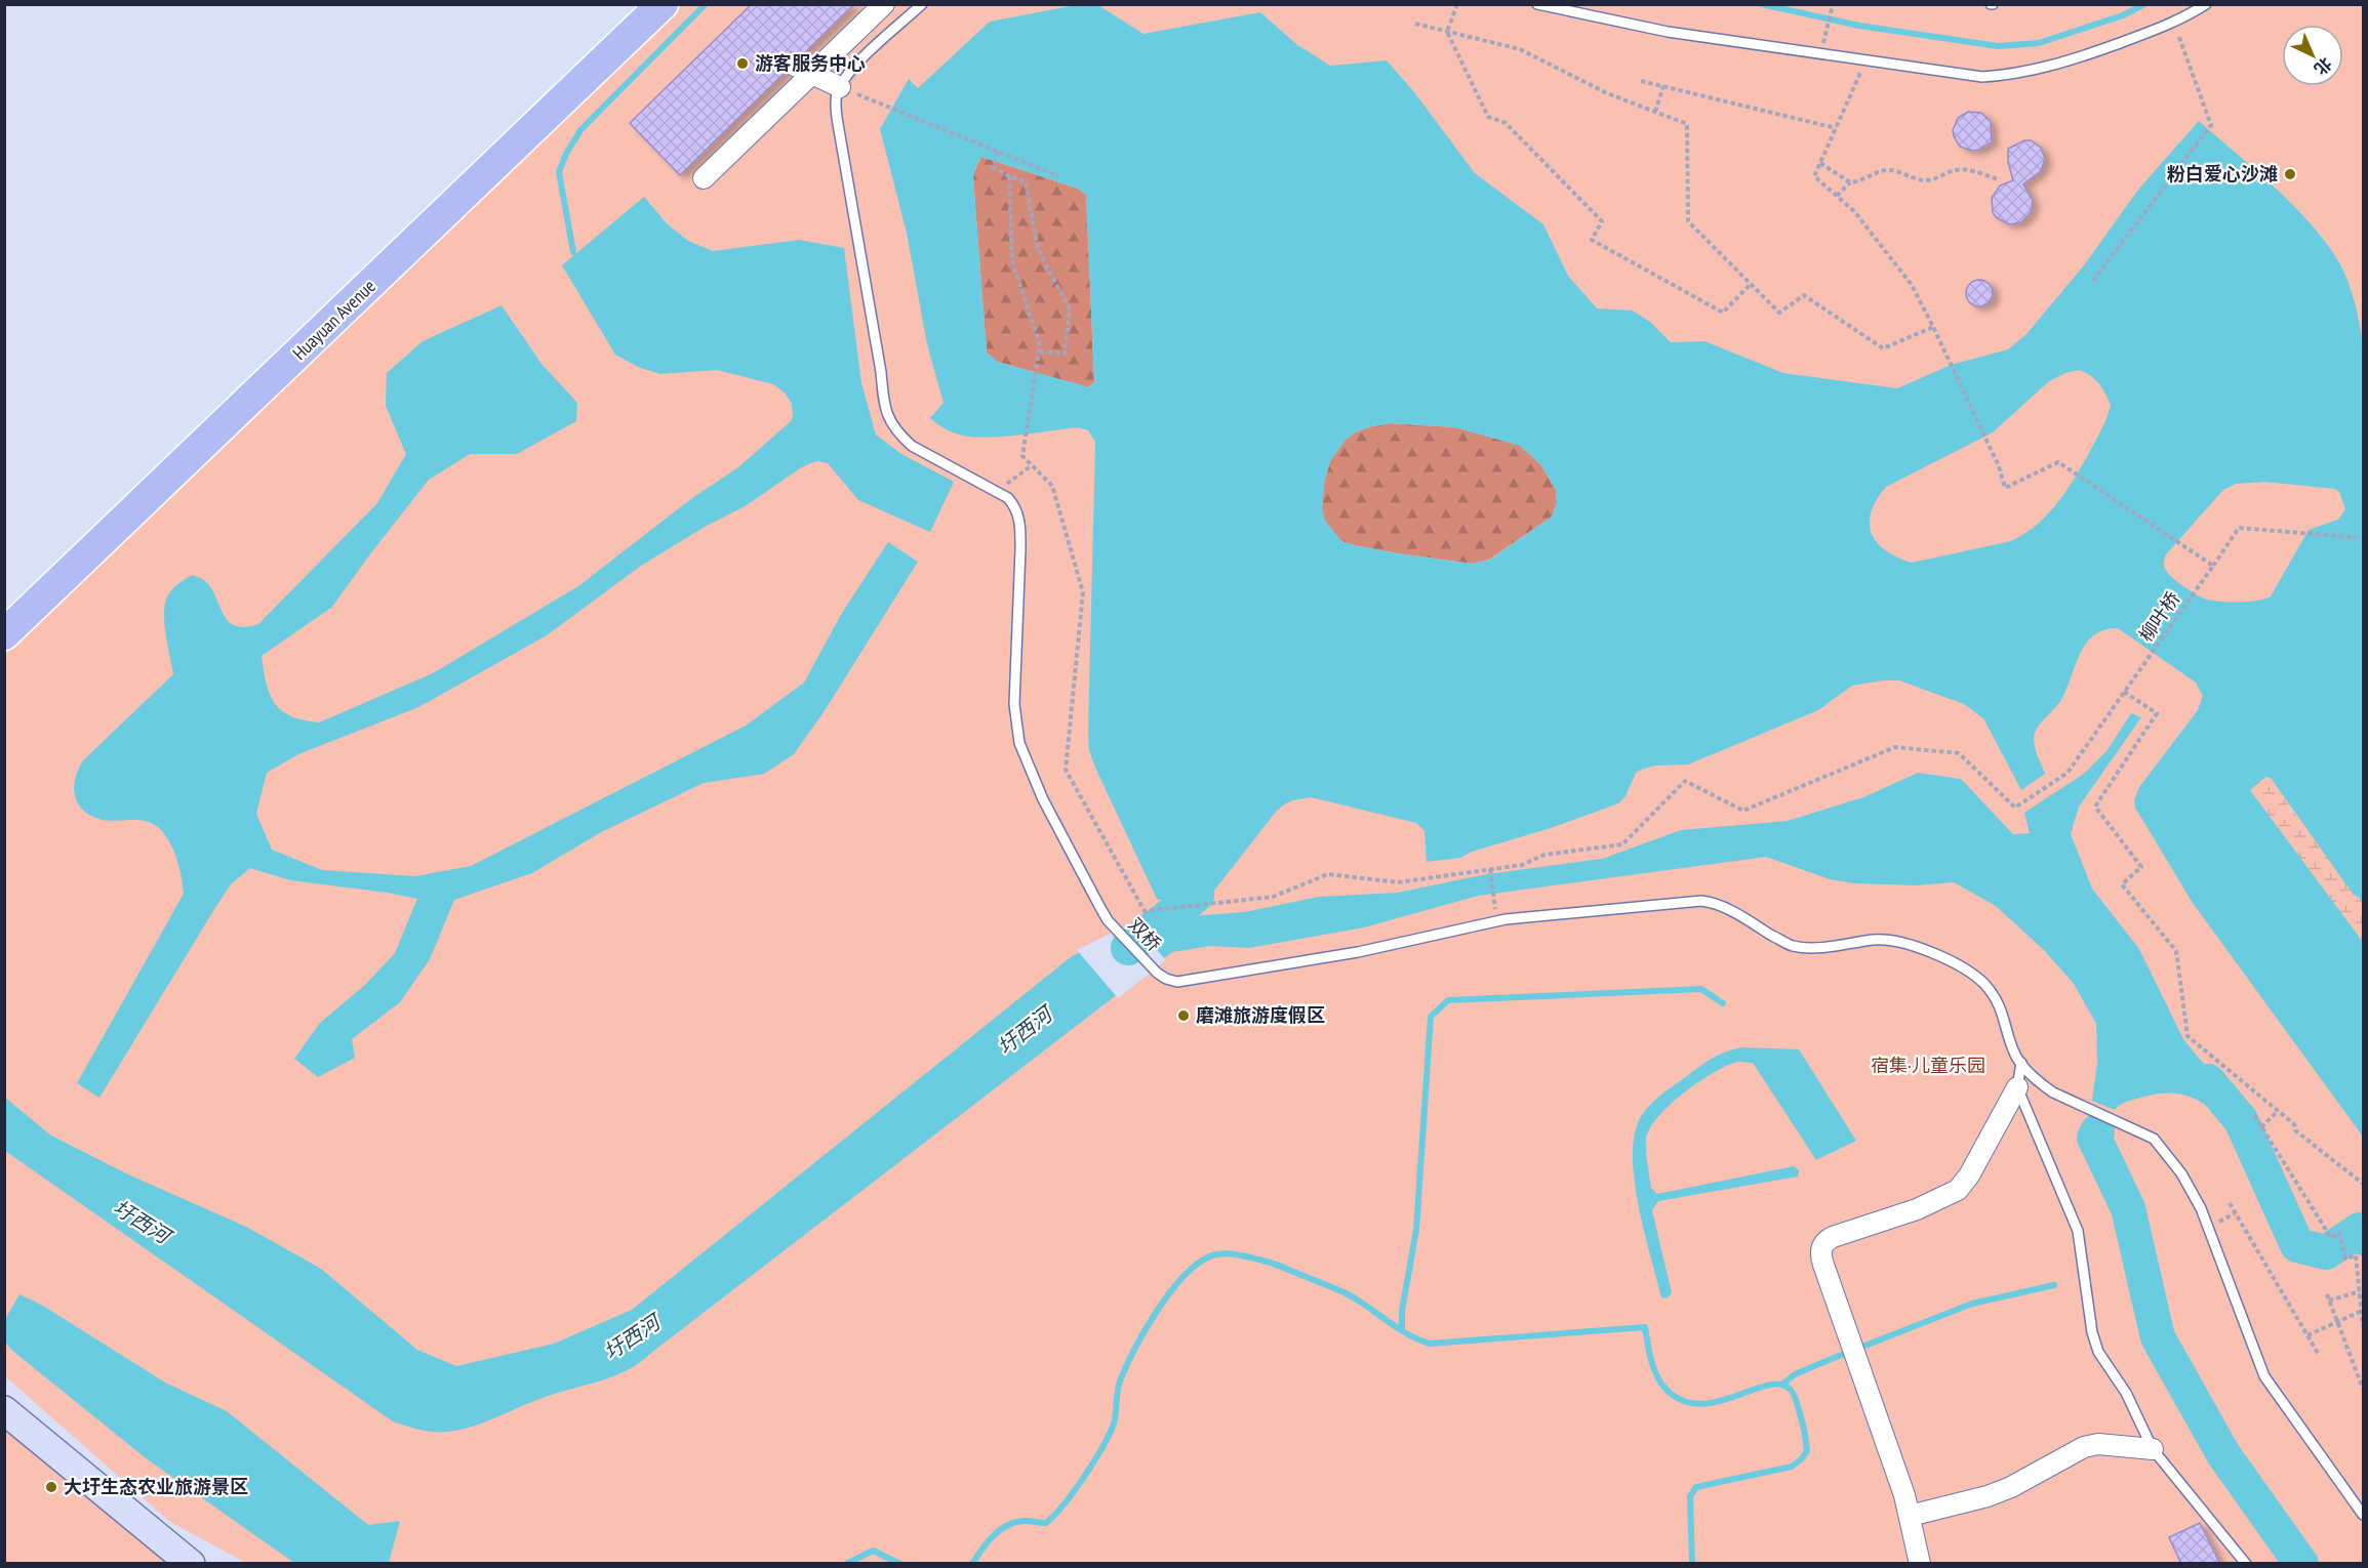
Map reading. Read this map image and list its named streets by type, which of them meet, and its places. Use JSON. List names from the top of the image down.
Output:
{
  "streets": {
    "main road": ["Huayuan Avenue"],
    "lane": ["双桥"],
    "path": ["柳叶桥"]
  },
  "water": ["圩西河"],
  "parks": ["宿集·儿童乐园"],
  "places": [
    "游客服务中心",
    "粉白爱心沙滩",
    "磨滩旅游度假区",
    "大圩生态农业旅游景区"
  ],
  "north": "bottom right"
}
